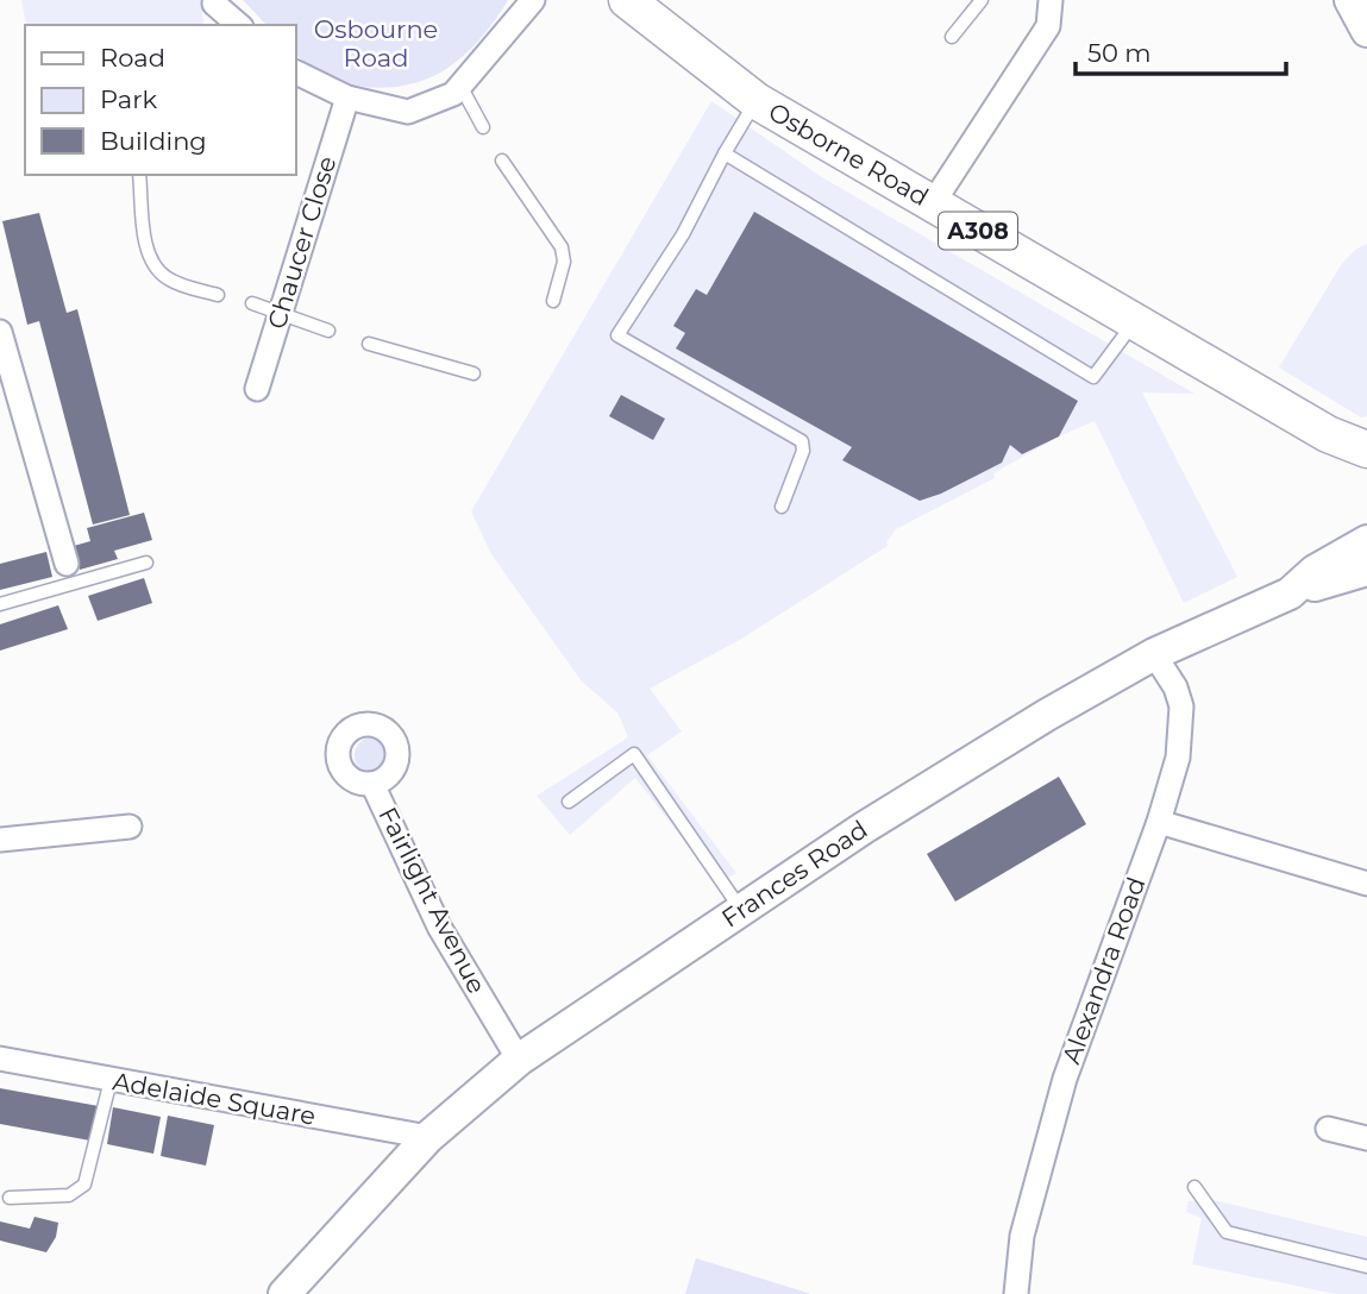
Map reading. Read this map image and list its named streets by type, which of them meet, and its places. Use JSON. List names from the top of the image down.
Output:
{
  "streets": {
    "main road": ["Osborne Road", "A308", "Frances Road"],
    "street": [
      "Chaucer Close",
      "Fairlight Avenue",
      "Alexandra Road",
      "Adelaide Square"
    ]
  },
  "crossings": [
    ["Frances Road", "Fairlight Avenue"],
    ["Frances Road", "Alexandra Road"],
    ["Frances Road", "Adelaide Square"]
  ],
  "parks": ["Osbourne Road"],
  "legend": ["Road", "Park", "Building"],
  "scale_bar": "50 m"
}
